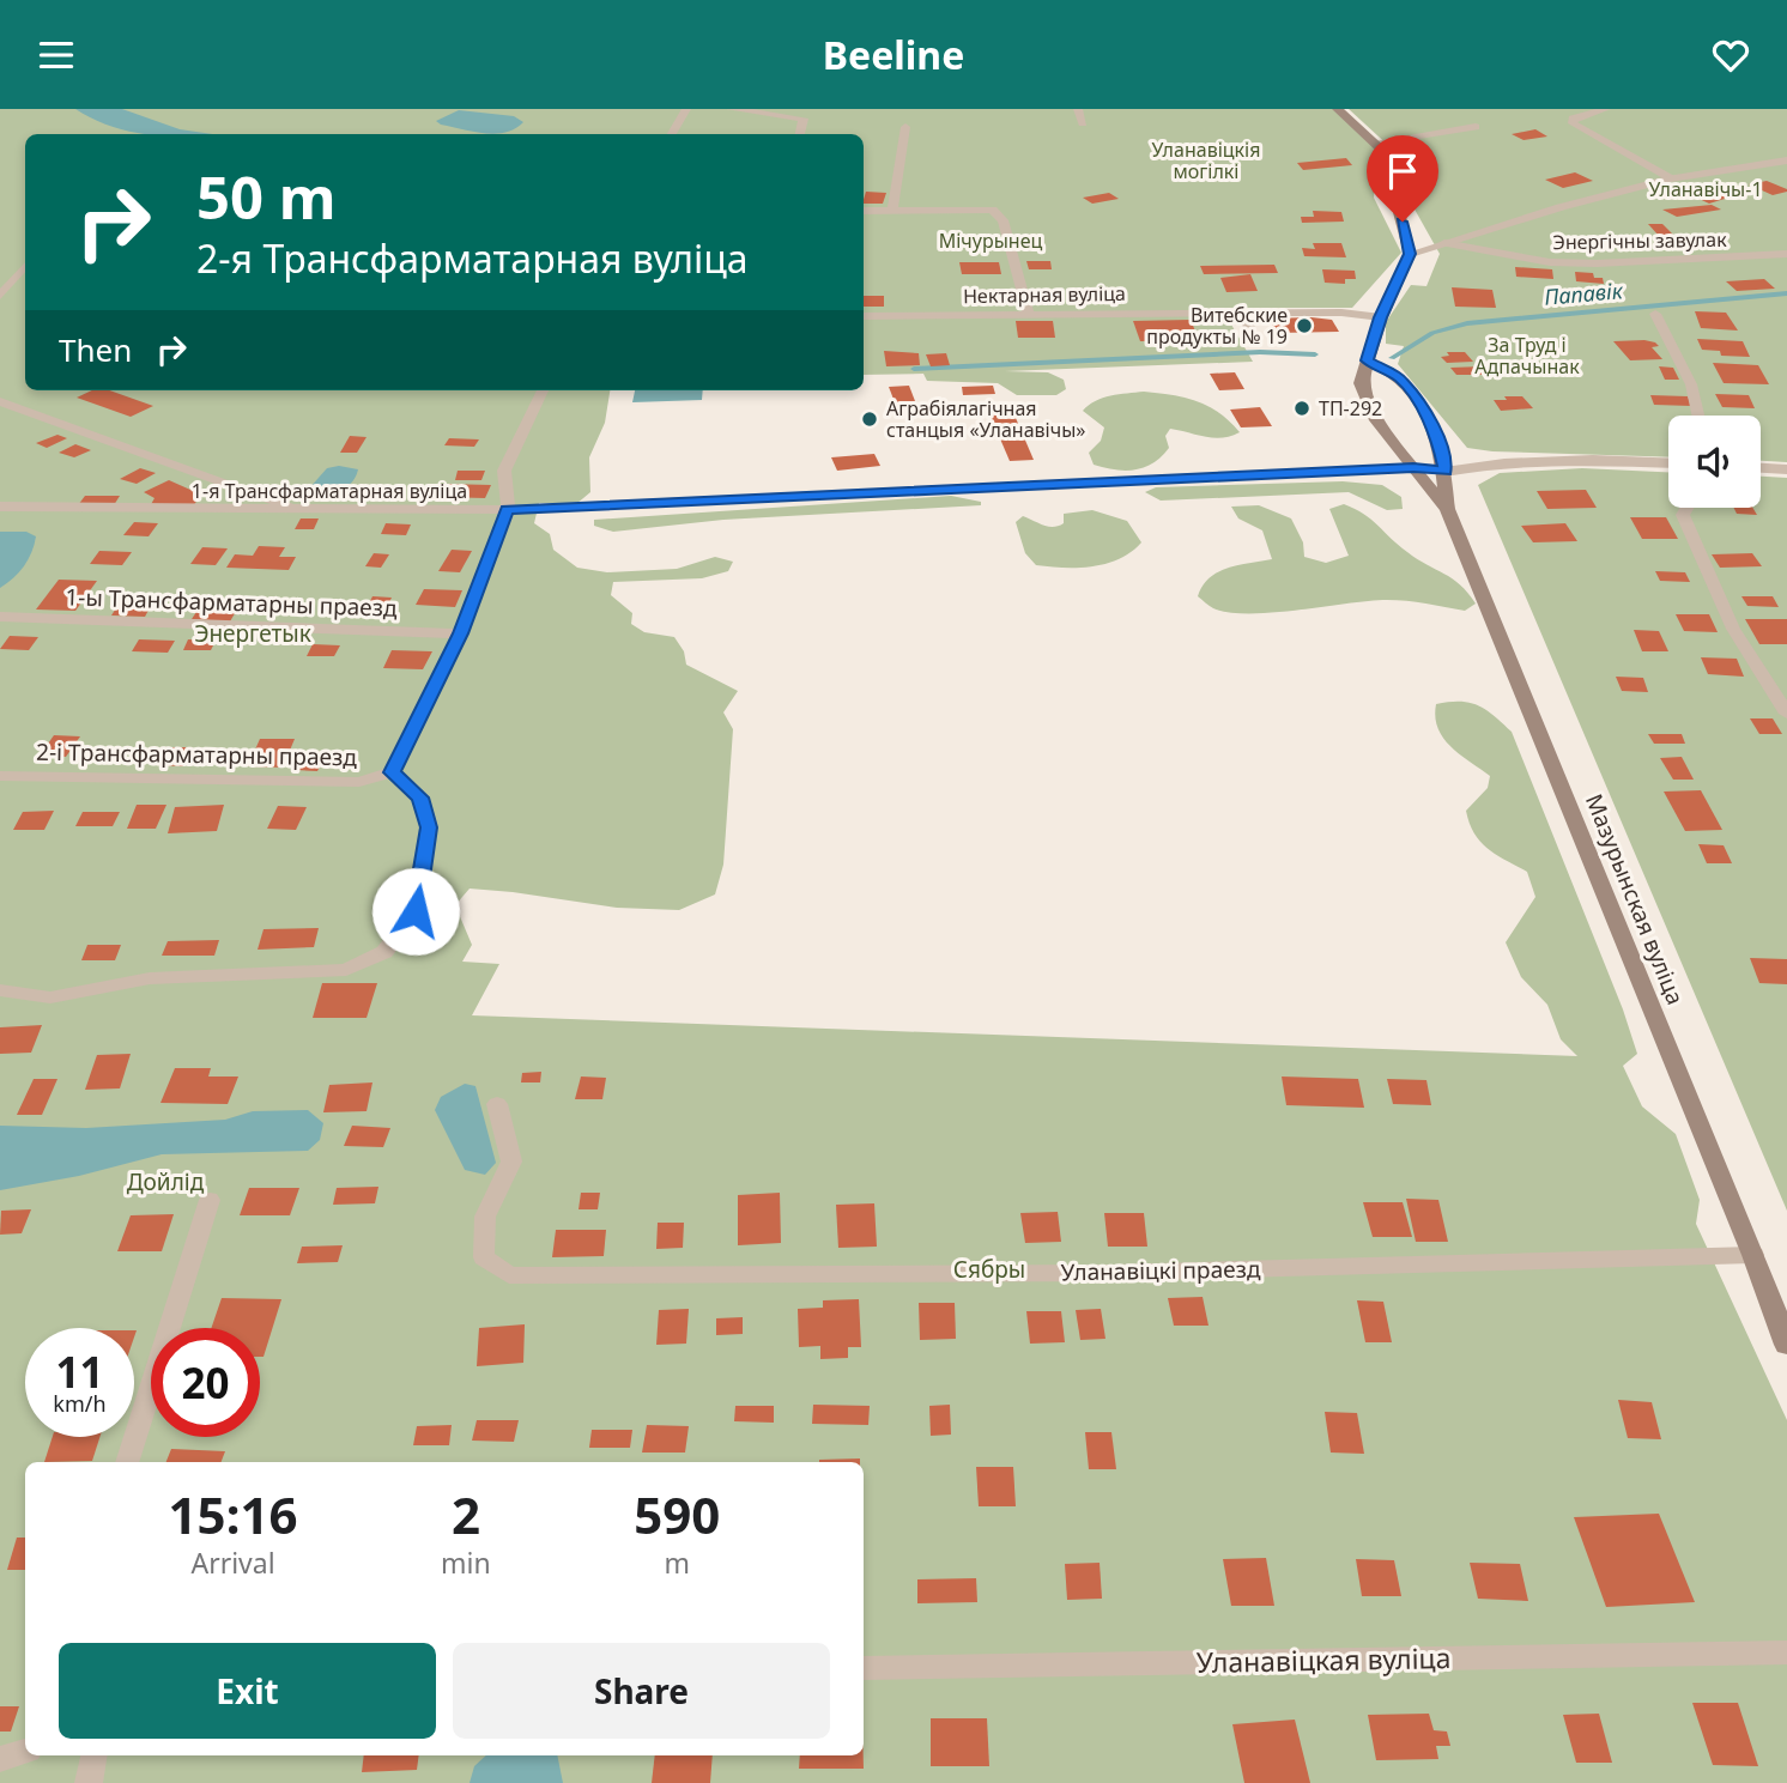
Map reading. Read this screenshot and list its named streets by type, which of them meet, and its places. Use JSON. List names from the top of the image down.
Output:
{
  "streets": {
    "street": ["Мазурынская вуліца"],
    "lane": [
      "Энергічны завулак",
      "Нектарная вуліца",
      "1-я Трансфарматарная вуліца",
      "1-ы Трансфарматарны праезд",
      "2-і Трансфарматарны праезд",
      "Уланавіцкі праезд",
      "Уланавіцкая вуліца"
    ]
  },
  "crossings": [
    ["1-я Трансфарматарная вуліца", "Мазурынская вуліца"],
    ["Мазурынская вуліца", "Уланавіцкі праезд"]
  ],
  "water": ["Папавік"],
  "parks": [
    "Уланавіцкія могілкі",
    "Уланавічы-1",
    "Мічурынец",
    "За Труд і Адпачынак",
    "Энергетык",
    "Дойлід",
    "Сябры"
  ],
  "places": ["Витебские продукты № 19", "ТП-292", "Аграбіялагічная станцыя «Уланавічы»"],
  "page": {
    "header": "Beeline",
    "turn": ["50 m", "2-я Трансфарматарная вуліца"],
    "then": "Then",
    "speed": "11 km/h",
    "limit": "20",
    "eta": [
      "15:16",
      "Arrival",
      "2",
      "min",
      "590",
      "m"
    ],
    "buttons": ["Exit", "Share"]
  }
}
